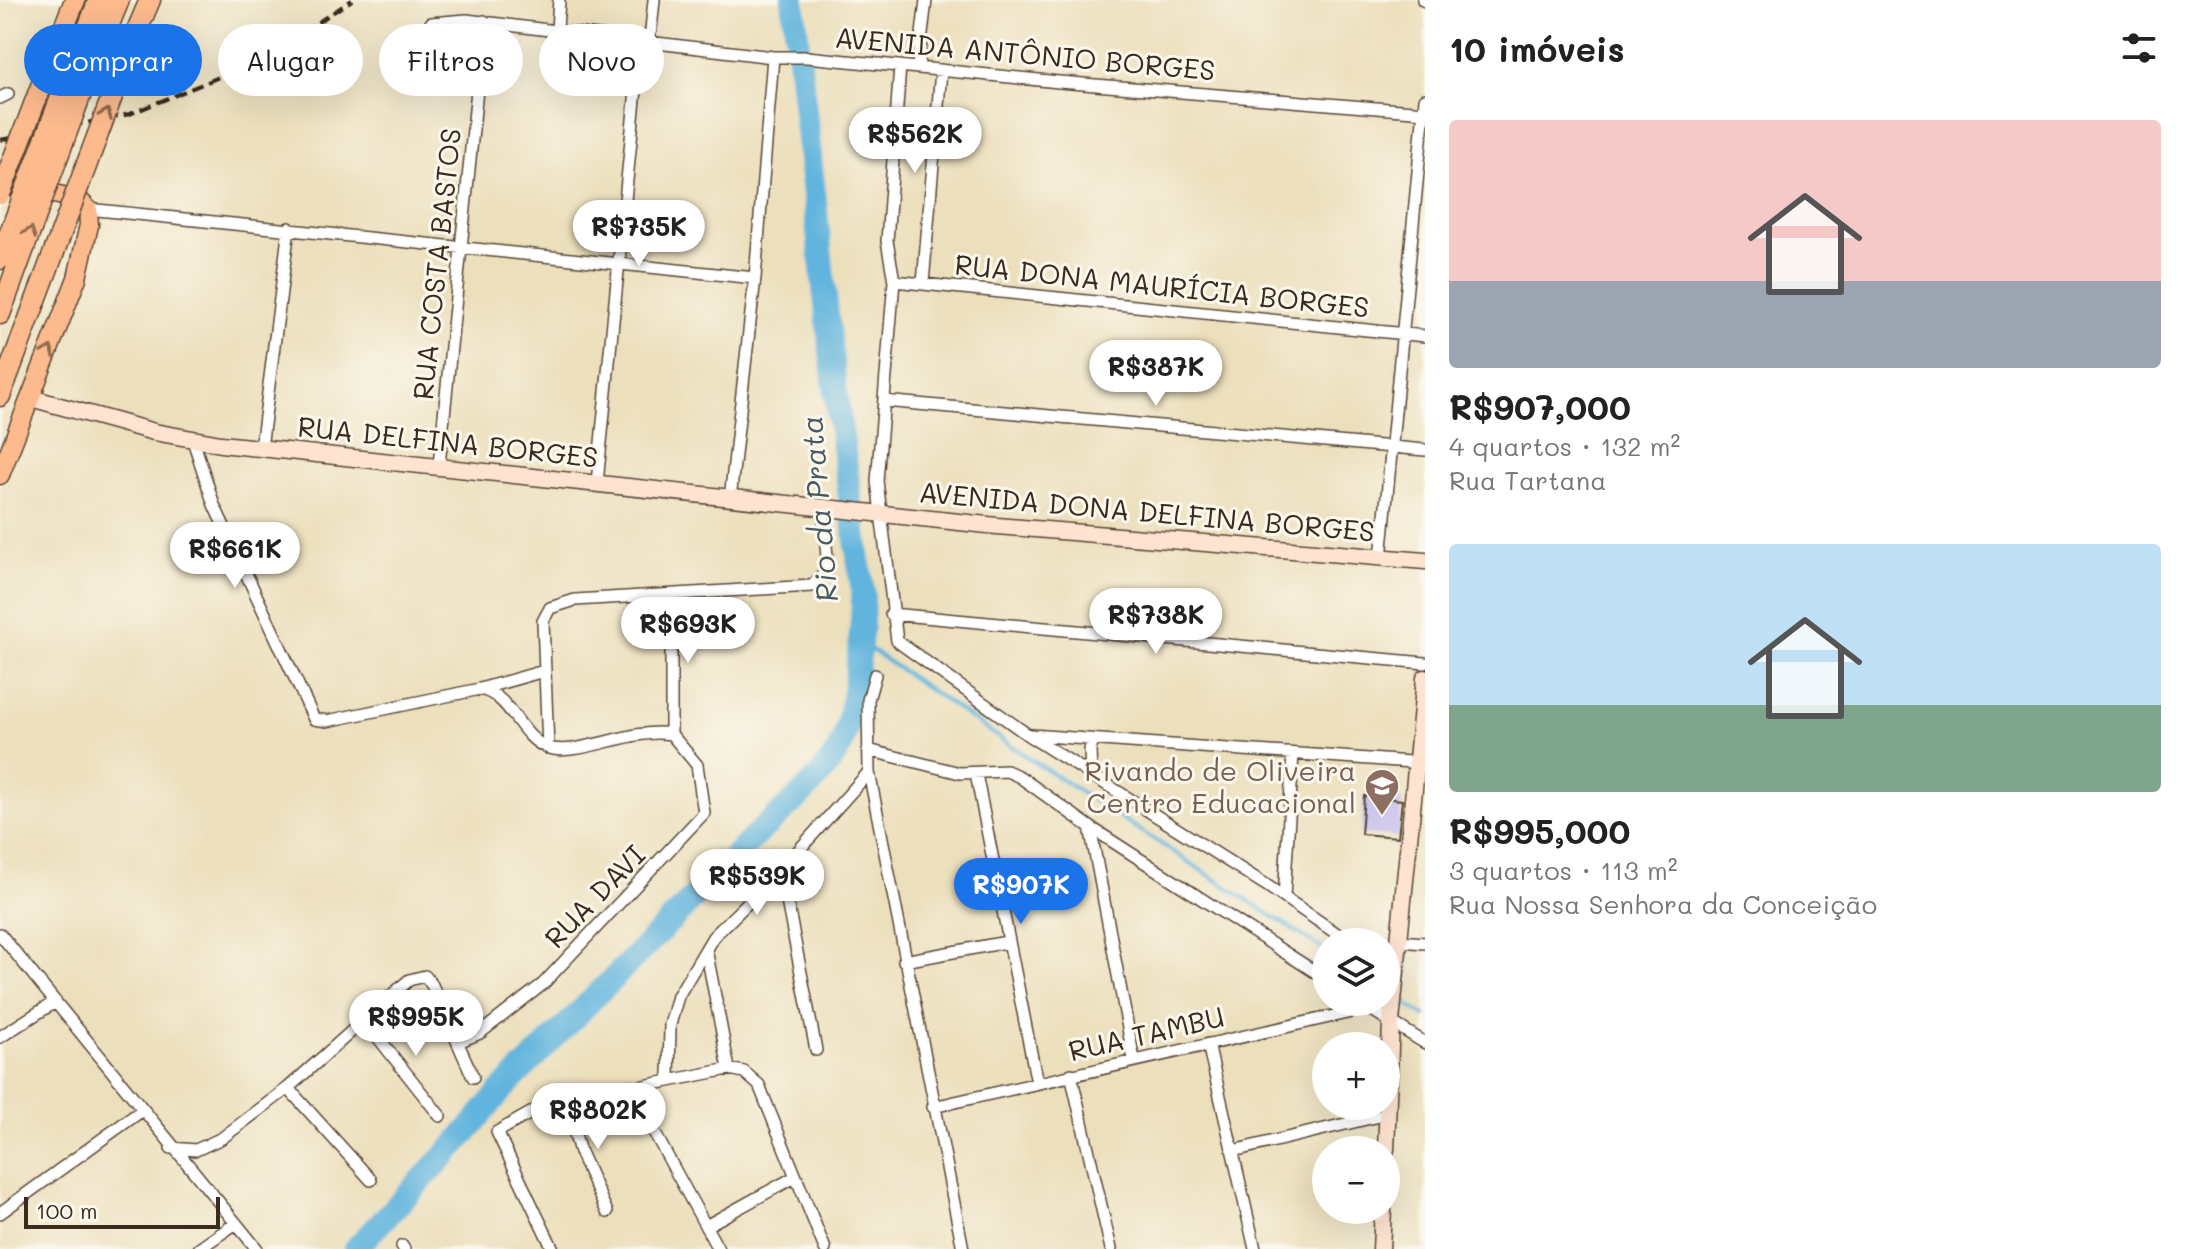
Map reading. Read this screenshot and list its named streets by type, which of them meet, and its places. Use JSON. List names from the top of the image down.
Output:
{
  "streets": {
    "street": [
      "AVENIDA ANTÔNIO BORGES",
      "RUA COSTA BASTOS",
      "RUA DONA MAURÍCIA BORGES",
      "RUA DELFINA BORGES",
      "AVENIDA DONA DELFINA BORGES",
      "RUA DAVI",
      "RUA TAMBU"
    ]
  },
  "crossings": [
    ["AVENIDA ANTÔNIO BORGES", "RUA COSTA BASTOS"],
    ["RUA COSTA BASTOS", "RUA DELFINA BORGES"],
    ["RUA DELFINA BORGES", "AVENIDA DONA DELFINA BORGES"]
  ],
  "water": ["Rio da Prata"],
  "places": {
    "school or university": ["Rivando de Oliveira Centro Educacional"]
  },
  "scale_bar": "100 m",
  "page": {
    "heading": "10 imóveis",
    "chip": [
      "Comprar",
      "Alugar",
      "Filtros",
      "Novo"
    ],
    "list": [
      {
        "name": "R$907,000",
        "note": "4 quartos · 132 m² · Rua Tartana"
      },
      {
        "name": "R$995,000",
        "note": "3 quartos · 113 m² · Rua Nossa Senhora da Conceição"
      }
    ],
    "price": [
      "R$562K",
      "R$735K",
      "R$387K",
      "R$661K",
      "R$738K",
      "R$693K",
      "R$539K",
      "R$907K",
      "R$995K",
      "R$802K"
    ],
    "map_buttons": ["+", "−"],
    "scale": "100 m"
  }
}
